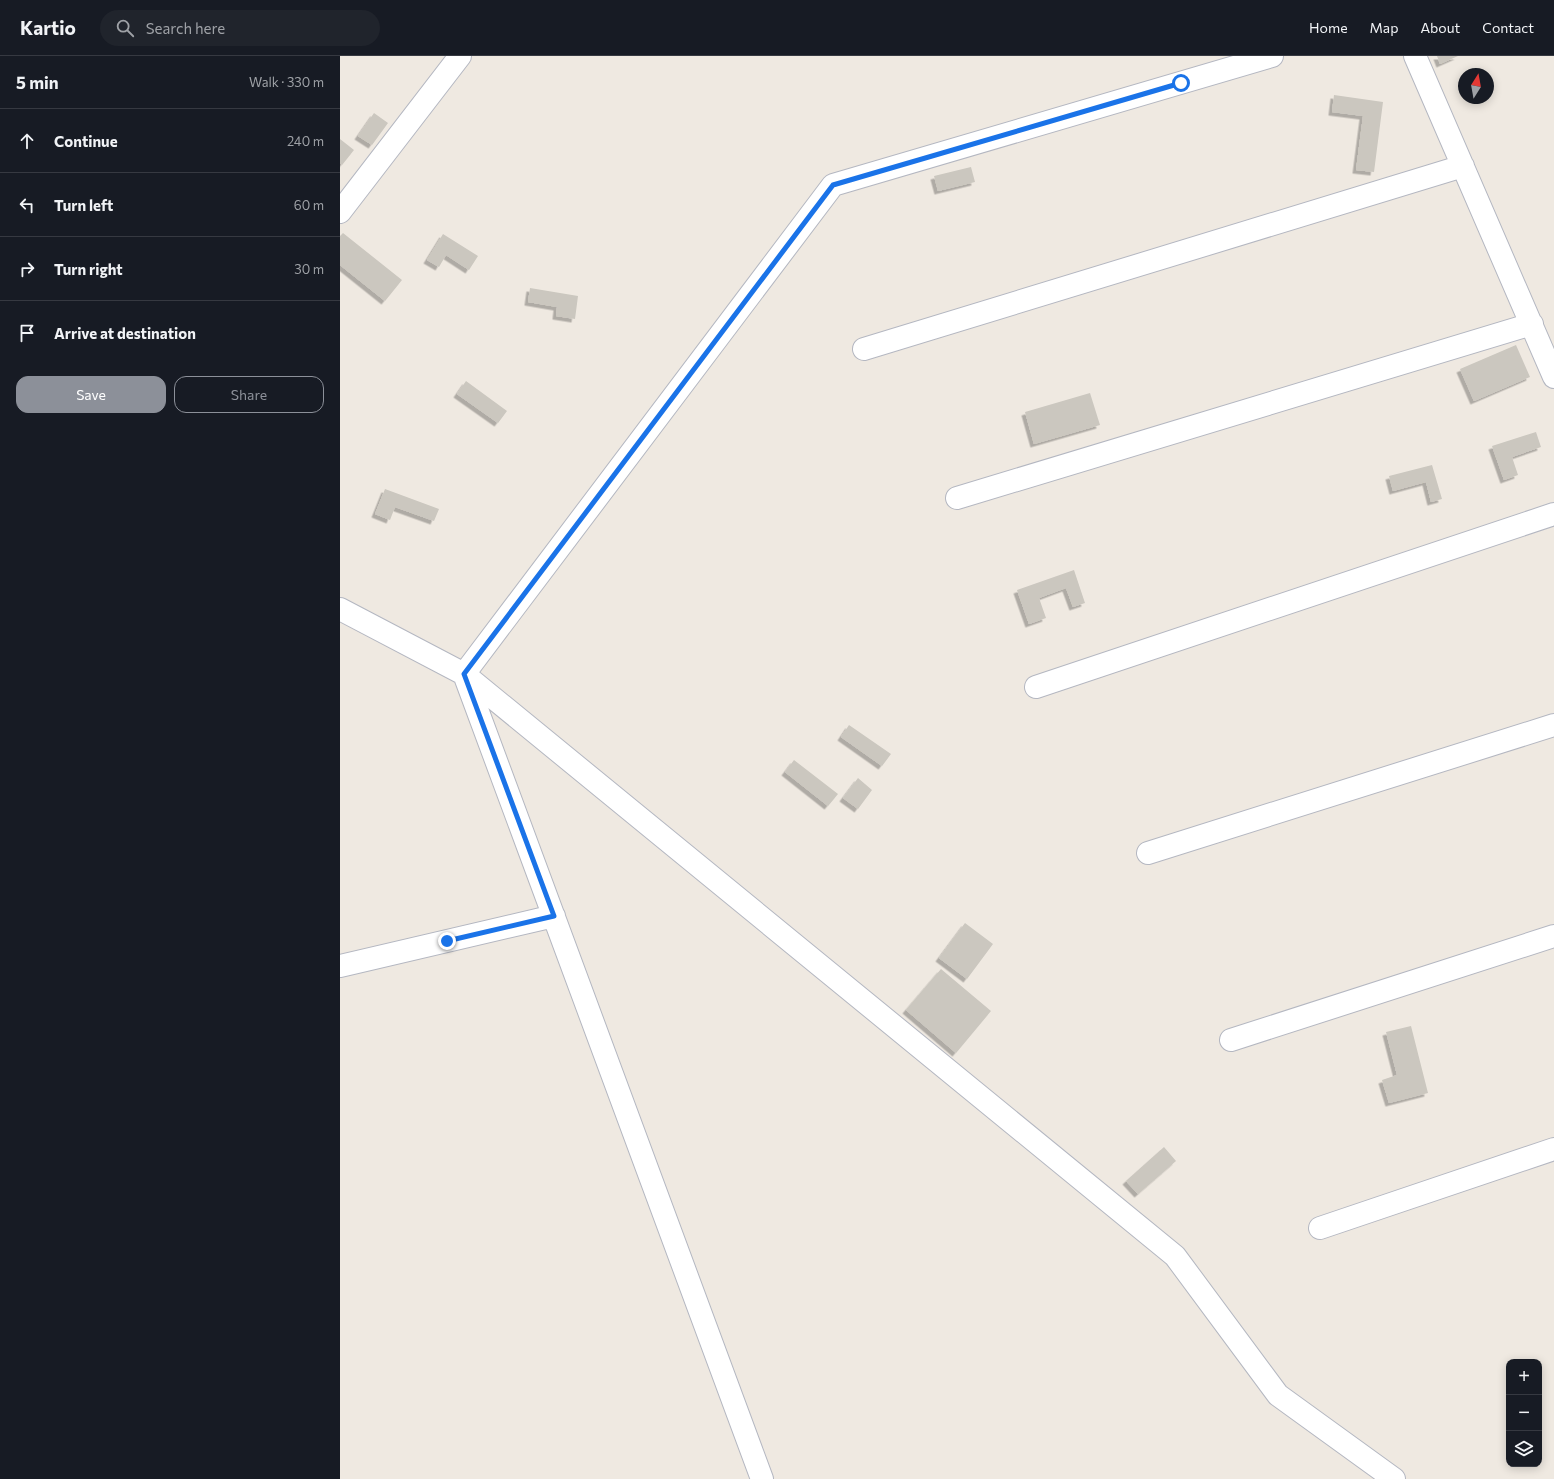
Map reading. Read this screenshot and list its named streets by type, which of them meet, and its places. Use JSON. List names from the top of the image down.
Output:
{
  "north": "top",
  "page": {
    "header": "Kartio",
    "search": "Search here",
    "nav": [
      "Home",
      "Map",
      "About",
      "Contact"
    ],
    "heading": ["5 min", "Walk · 330 m"],
    "list": [
      ["Continue", "240 m"],
      ["Turn left", "60 m"],
      ["Turn right", "30 m"],
      "Arrive at destination"
    ],
    "buttons": ["Save", "Share"],
    "map_buttons": ["+", "−"]
  }
}
